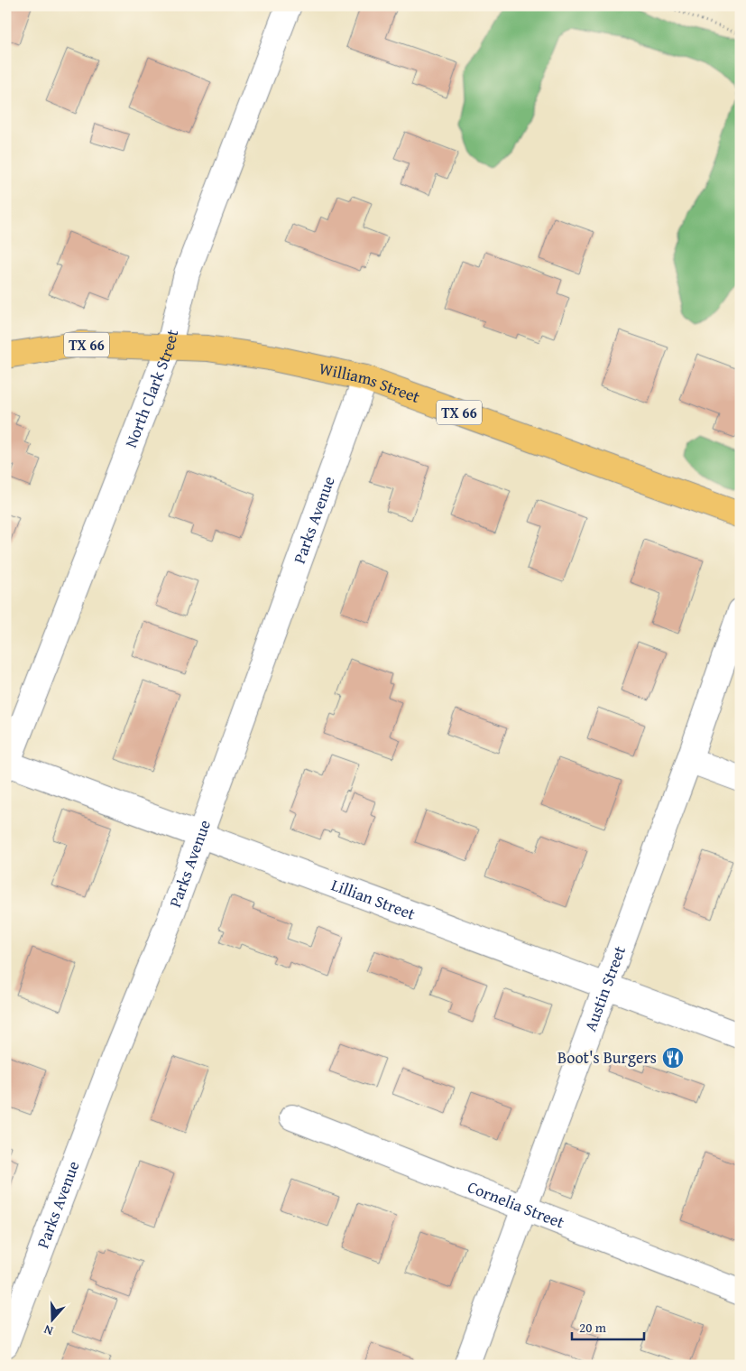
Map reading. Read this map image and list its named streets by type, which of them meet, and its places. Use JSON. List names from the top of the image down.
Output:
{
  "streets": {
    "main road": ["TX 66", "Williams Street"],
    "street": [
      "North Clark Street",
      "Parks Avenue",
      "Lillian Street",
      "Austin Street",
      "Cornelia Street"
    ]
  },
  "crossings": [
    ["Williams Street", "North Clark Street"],
    ["Williams Street", "Parks Avenue"],
    ["North Clark Street", "Lillian Street"],
    ["Parks Avenue", "Lillian Street"],
    ["Lillian Street", "Austin Street"],
    ["Austin Street", "Cornelia Street"]
  ],
  "places": {
    "restaurant": ["Boot's Burgers"]
  },
  "scale_bar": "20 m",
  "north": "bottom"
}
